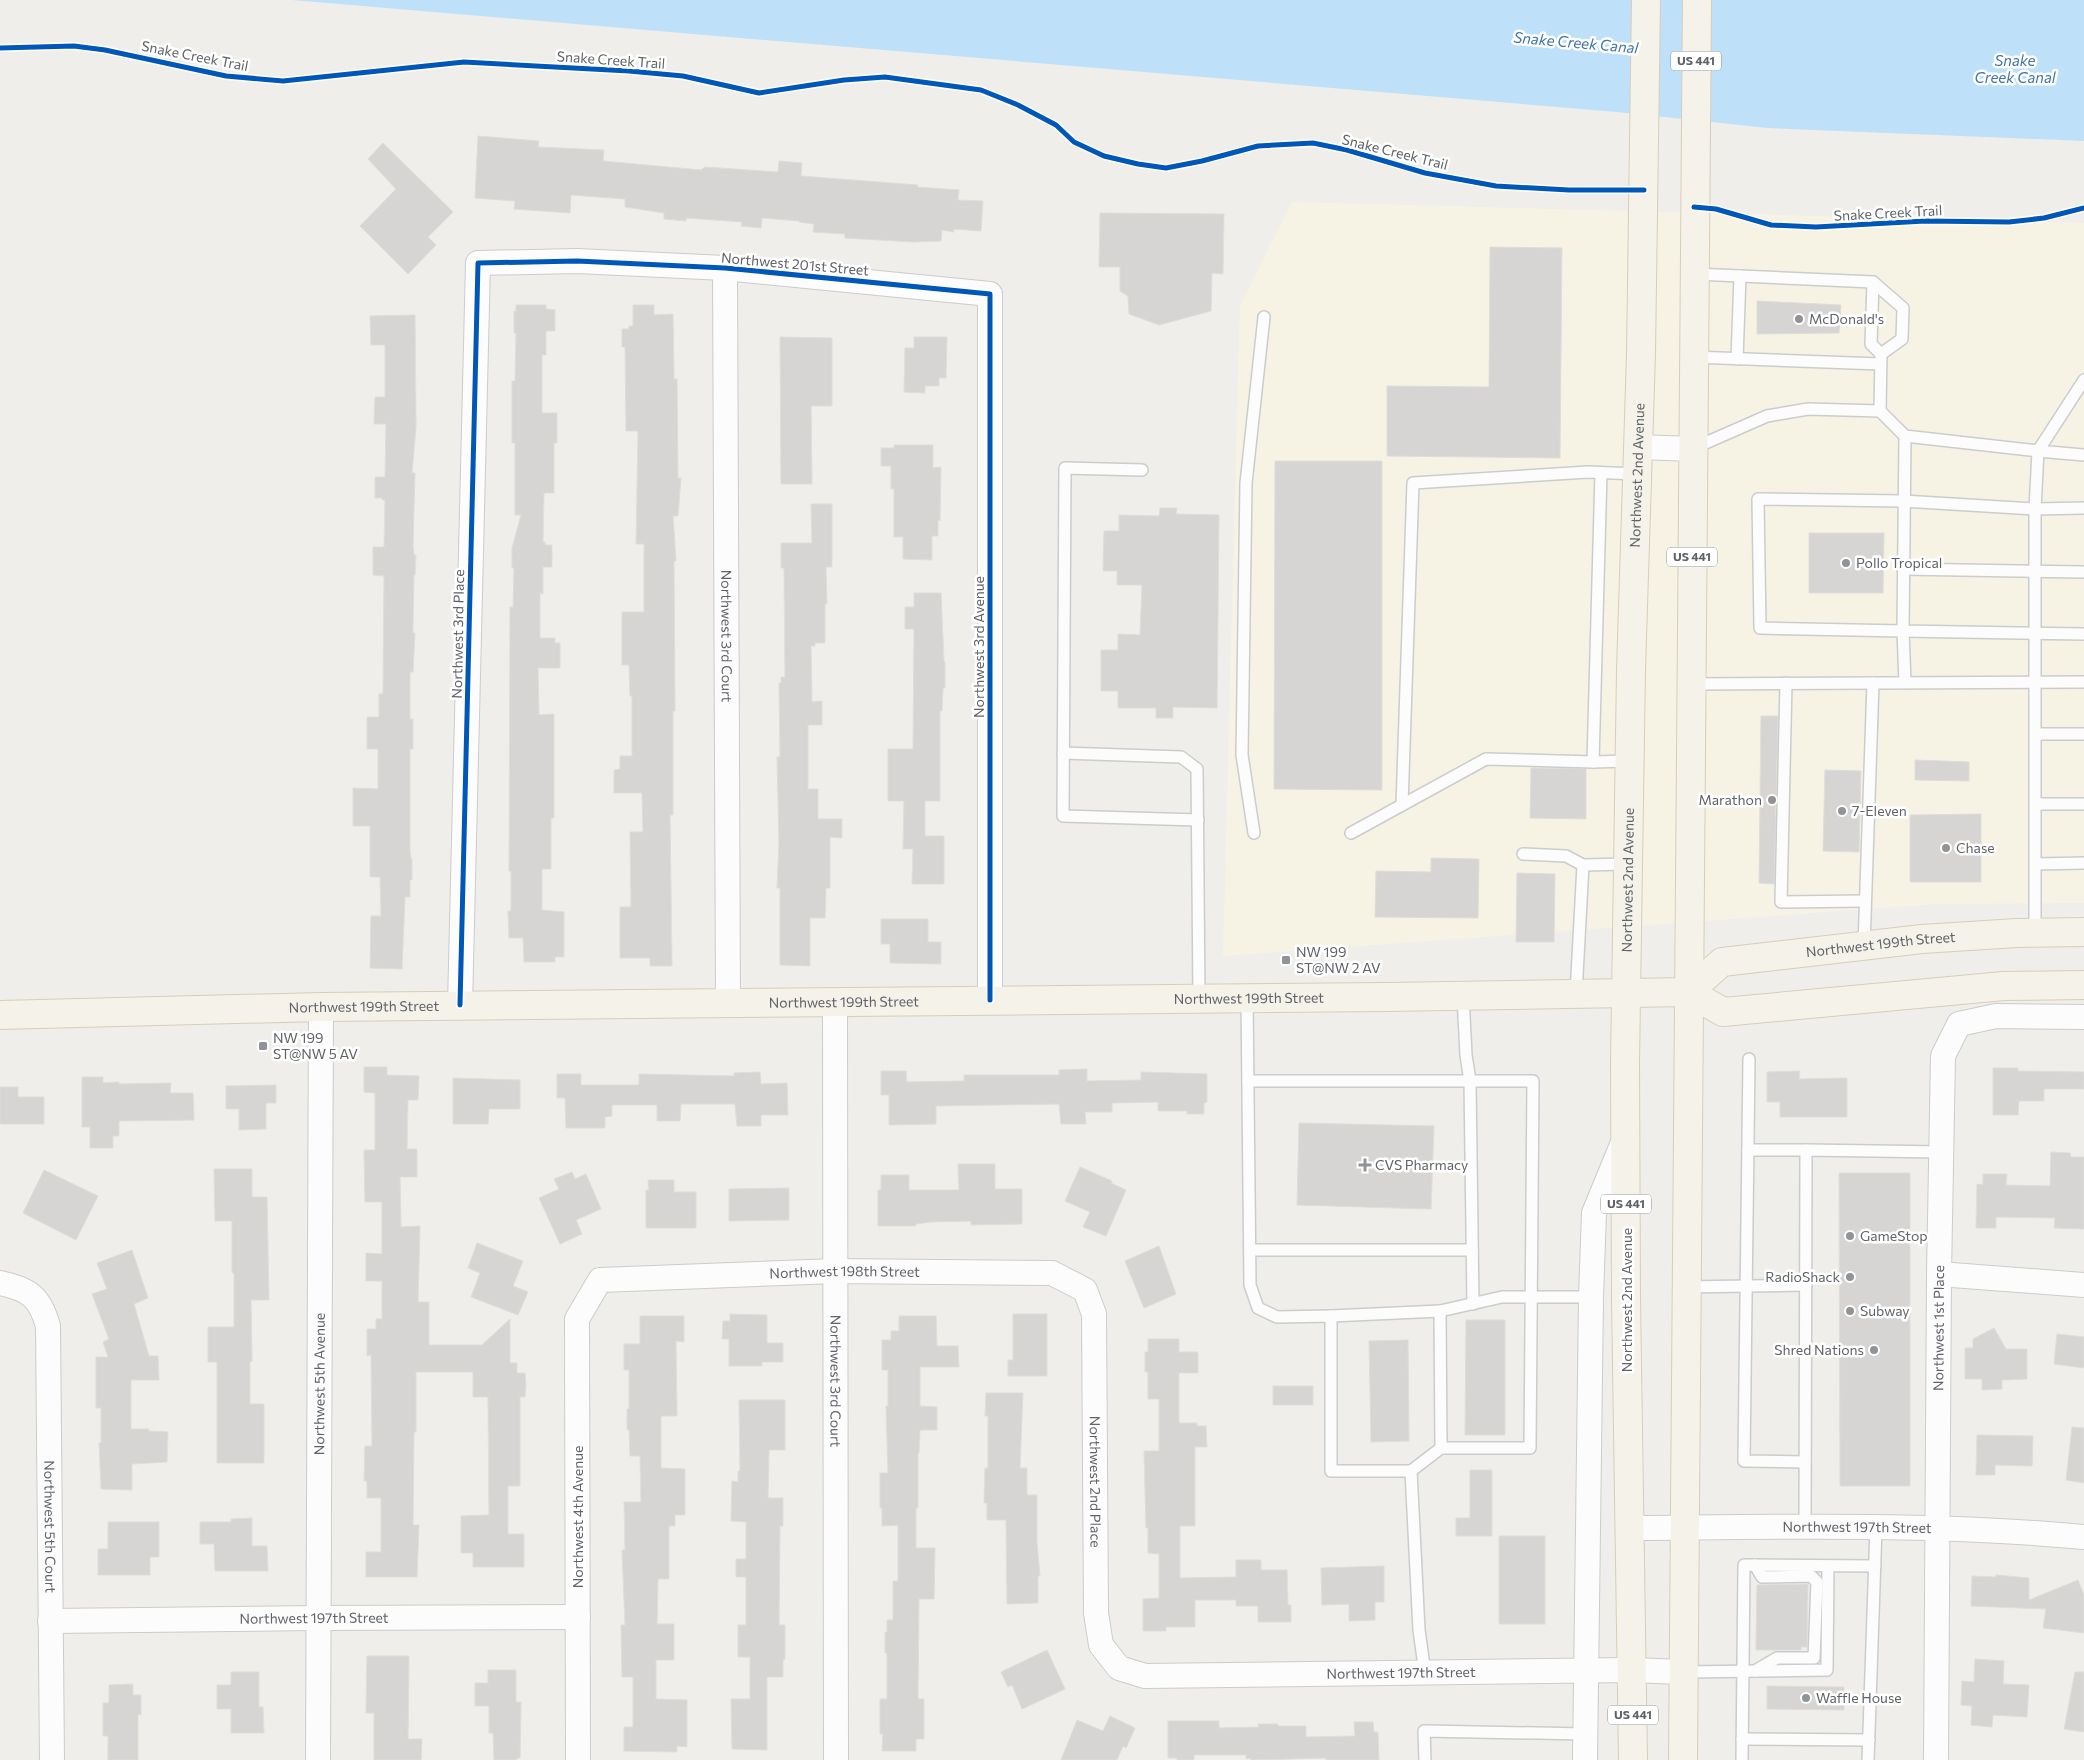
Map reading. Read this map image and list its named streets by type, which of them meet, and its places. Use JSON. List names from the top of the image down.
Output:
{
  "streets": {
    "main road": ["US 441", "Northwest 2nd Avenue", "Northwest 199th Street"],
    "street": [
      "Northwest 201st Street",
      "Northwest 3rd Place",
      "Northwest 3rd Court",
      "Northwest 3rd Avenue",
      "Northwest 198th Street",
      "Northwest 1st Place",
      "Northwest 5th Avenue",
      "Northwest 2nd Place",
      "Northwest 4th Avenue",
      "Northwest 5th Court",
      "Northwest 197th Street"
    ],
    "cycle path": ["Snake Creek Trail"]
  },
  "crossings": [
    ["US 441", "Northwest 199th Street"],
    ["US 441", "Northwest 197th Street"],
    ["Northwest 201st Street", "Northwest 3rd Place"],
    ["Northwest 201st Street", "Northwest 3rd Court"],
    ["Northwest 201st Street", "Northwest 3rd Avenue"],
    ["Northwest 2nd Avenue", "Northwest 199th Street"],
    ["Northwest 2nd Avenue", "Northwest 197th Street"],
    ["Northwest 3rd Place", "Northwest 199th Street"],
    ["Northwest 3rd Court", "Northwest 199th Street"],
    ["Northwest 3rd Court", "Northwest 198th Street"],
    ["Northwest 3rd Avenue", "Northwest 199th Street"],
    ["Northwest 199th Street", "Northwest 5th Avenue"],
    ["Northwest 198th Street", "Northwest 2nd Place"],
    ["Northwest 198th Street", "Northwest 4th Avenue"],
    ["Northwest 1st Place", "Northwest 197th Street"],
    ["Northwest 5th Avenue", "Northwest 197th Street"],
    ["Northwest 2nd Place", "Northwest 197th Street"],
    ["Northwest 4th Avenue", "Northwest 197th Street"],
    ["Northwest 5th Court", "Northwest 197th Street"]
  ],
  "water": ["Snake Creek Canal"],
  "places": {
    "other": [
      "McDonald's",
      "Pollo Tropical",
      "Marathon",
      "7-Eleven",
      "Chase",
      "GameStop",
      "RadioShack",
      "Subway",
      "Shred Nations",
      "Waffle House"
    ],
    "transit": ["NW 199 ST@NW 2 AV", "NW 199 ST@NW 5 AV"],
    "health": ["CVS Pharmacy"]
  }
}
